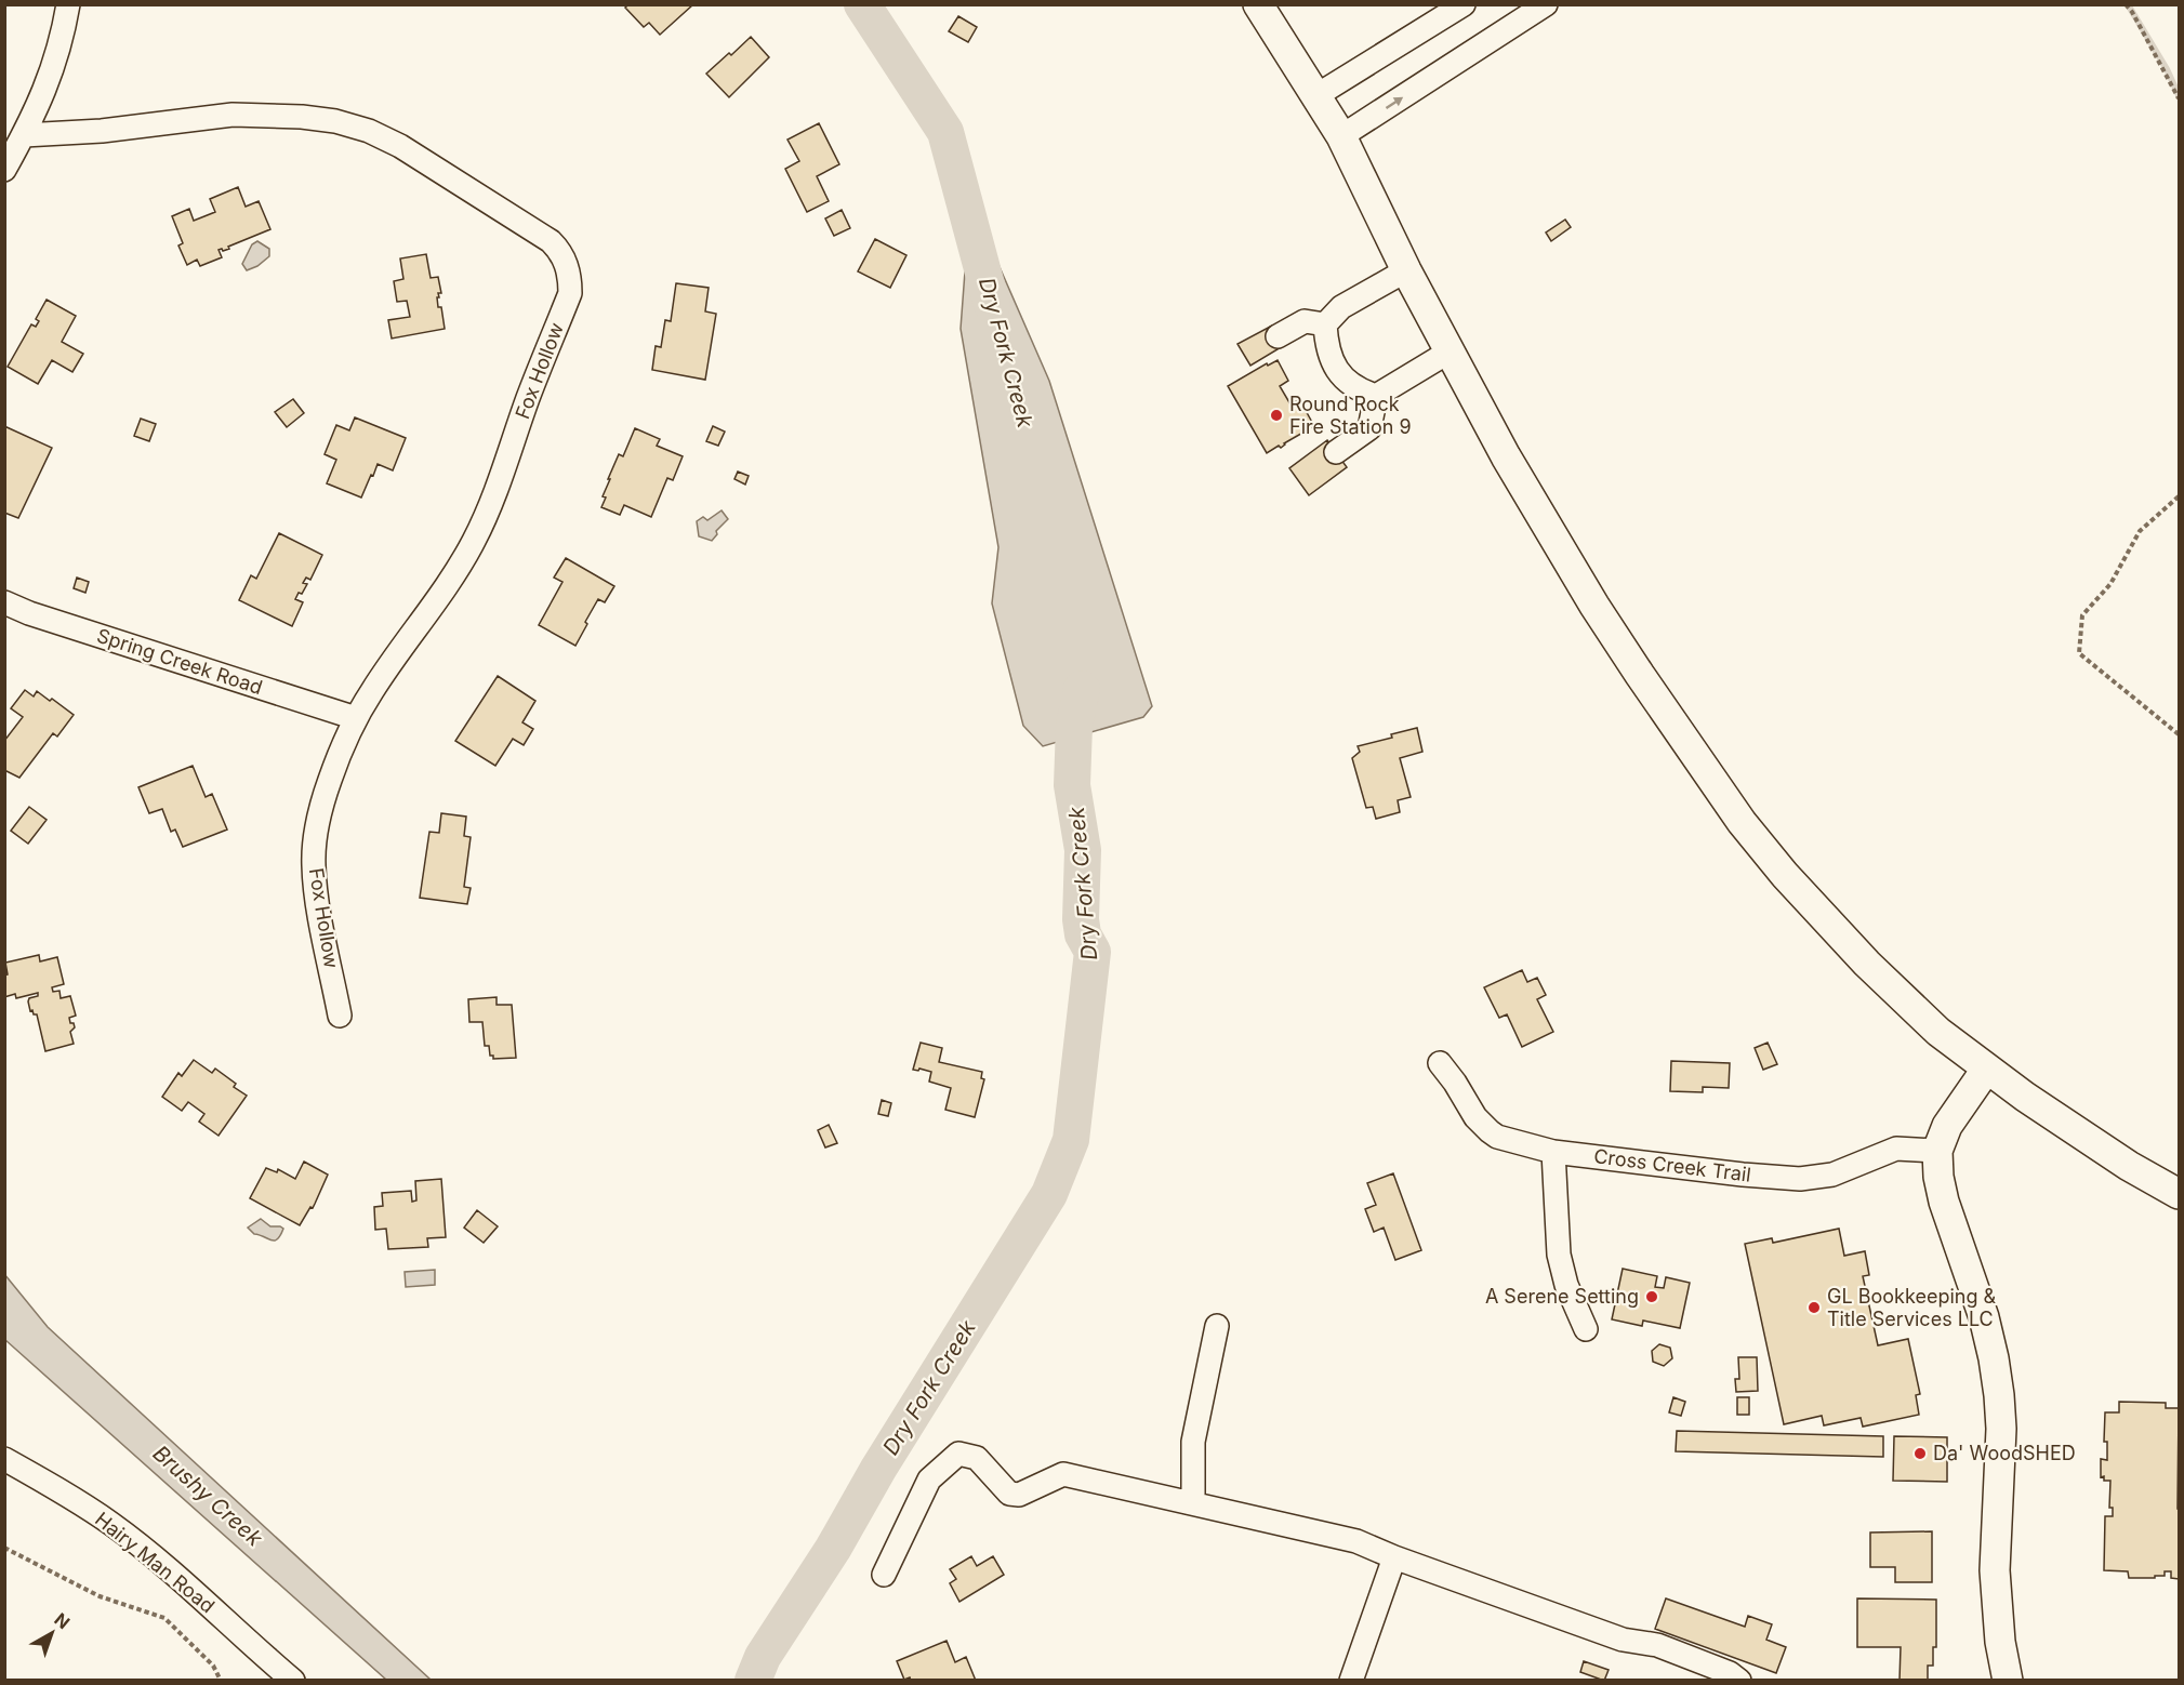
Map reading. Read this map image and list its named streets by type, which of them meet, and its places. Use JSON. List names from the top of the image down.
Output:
{
  "streets": {
    "street": [
      "Fox Hollow",
      "Spring Creek Road",
      "Cross Creek Trail",
      "Hairy Man Road"
    ]
  },
  "crossings": [
    ["Fox Hollow", "Spring Creek Road"]
  ],
  "water": ["Dry Fork Creek", "Brushy Creek"],
  "places": [
    "Round Rock Fire Station 9",
    "A Serene Setting",
    "GL Bookkeeping & Title Services LLC",
    "Da' WoodSHED"
  ],
  "north": "top right"
}
